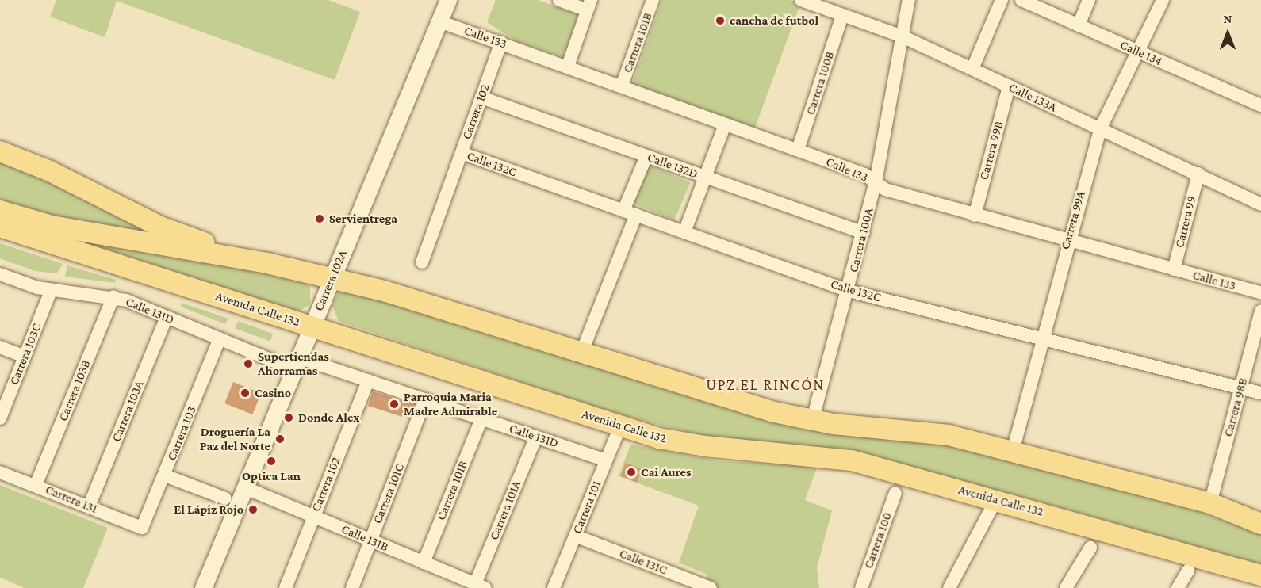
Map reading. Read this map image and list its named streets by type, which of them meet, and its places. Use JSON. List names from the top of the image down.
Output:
{
  "streets": {
    "main road": ["Avenida Calle 132"],
    "street": [
      "Calle 133",
      "Carrera 101B",
      "Calle 134",
      "Carrera 100B",
      "Calle 133A",
      "Carrera 102",
      "Carrera 99B",
      "Calle 132C",
      "Calle 132D",
      "Carrera 99A",
      "Carrera 99",
      "Carrera 100A",
      "Carrera 102A",
      "Calle 131D",
      "Carrera 103C",
      "Carrera 103B",
      "Carrera 98B",
      "Carrera 103A",
      "Carrera 103",
      "Carrera 101C",
      "Carrera 131",
      "Carrera 101",
      "Carrera 101A",
      "Calle 131B",
      "Carrera 100",
      "Calle 131C"
    ]
  },
  "crossings": [
    ["Calle 133", "Carrera 101B"],
    ["Calle 133", "Carrera 100B"],
    ["Calle 133", "Carrera 102"],
    ["Calle 133", "Carrera 99B"],
    ["Calle 133", "Carrera 99A"],
    ["Calle 133", "Carrera 99"],
    ["Calle 133", "Carrera 100A"],
    ["Calle 133", "Carrera 102A"],
    ["Carrera 101B", "Calle 131D"],
    ["Carrera 101B", "Calle 131B"],
    ["Calle 134", "Carrera 99A"],
    ["Carrera 100B", "Calle 133A"],
    ["Calle 133A", "Carrera 99B"],
    ["Calle 133A", "Carrera 99A"],
    ["Calle 133A", "Carrera 99"],
    ["Calle 133A", "Carrera 100A"],
    ["Carrera 102", "Calle 132C"],
    ["Carrera 102", "Calle 132D"],
    ["Carrera 102", "Calle 131D"],
    ["Carrera 102", "Calle 131B"],
    ["Calle 132C", "Carrera 99A"],
    ["Calle 132C", "Carrera 100A"],
    ["Calle 132C", "Carrera 98B"],
    ["Calle 132D", "Carrera 100A"],
    ["Carrera 102A", "Avenida Calle 132"],
    ["Carrera 102A", "Calle 131D"],
    ["Carrera 102A", "Calle 131B"],
    ["Avenida Calle 132", "Carrera 101"],
    ["Calle 131D", "Carrera 103C"],
    ["Calle 131D", "Carrera 103B"],
    ["Calle 131D", "Carrera 103A"],
    ["Calle 131D", "Carrera 103"],
    ["Calle 131D", "Carrera 101C"],
    ["Calle 131D", "Carrera 101"],
    ["Calle 131D", "Carrera 101A"],
    ["Carrera 103B", "Carrera 131"],
    ["Carrera 103A", "Carrera 131"],
    ["Carrera 103", "Carrera 131"],
    ["Carrera 101C", "Calle 131B"],
    ["Carrera 101", "Calle 131C"],
    ["Carrera 101A", "Calle 131B"]
  ],
  "districts": ["UPZ EL RINCÓN"],
  "places": [
    "cancha de futbol",
    "Servientrega",
    "Supertiendas Ahorramas",
    "Casino",
    "Parroquia Maria Madre Admirable",
    "Donde Alex",
    "Droguería La Paz del Norte",
    "Optica Lan",
    "Cai Aures",
    "El Lápiz Rojo"
  ],
  "north": "top"
}
